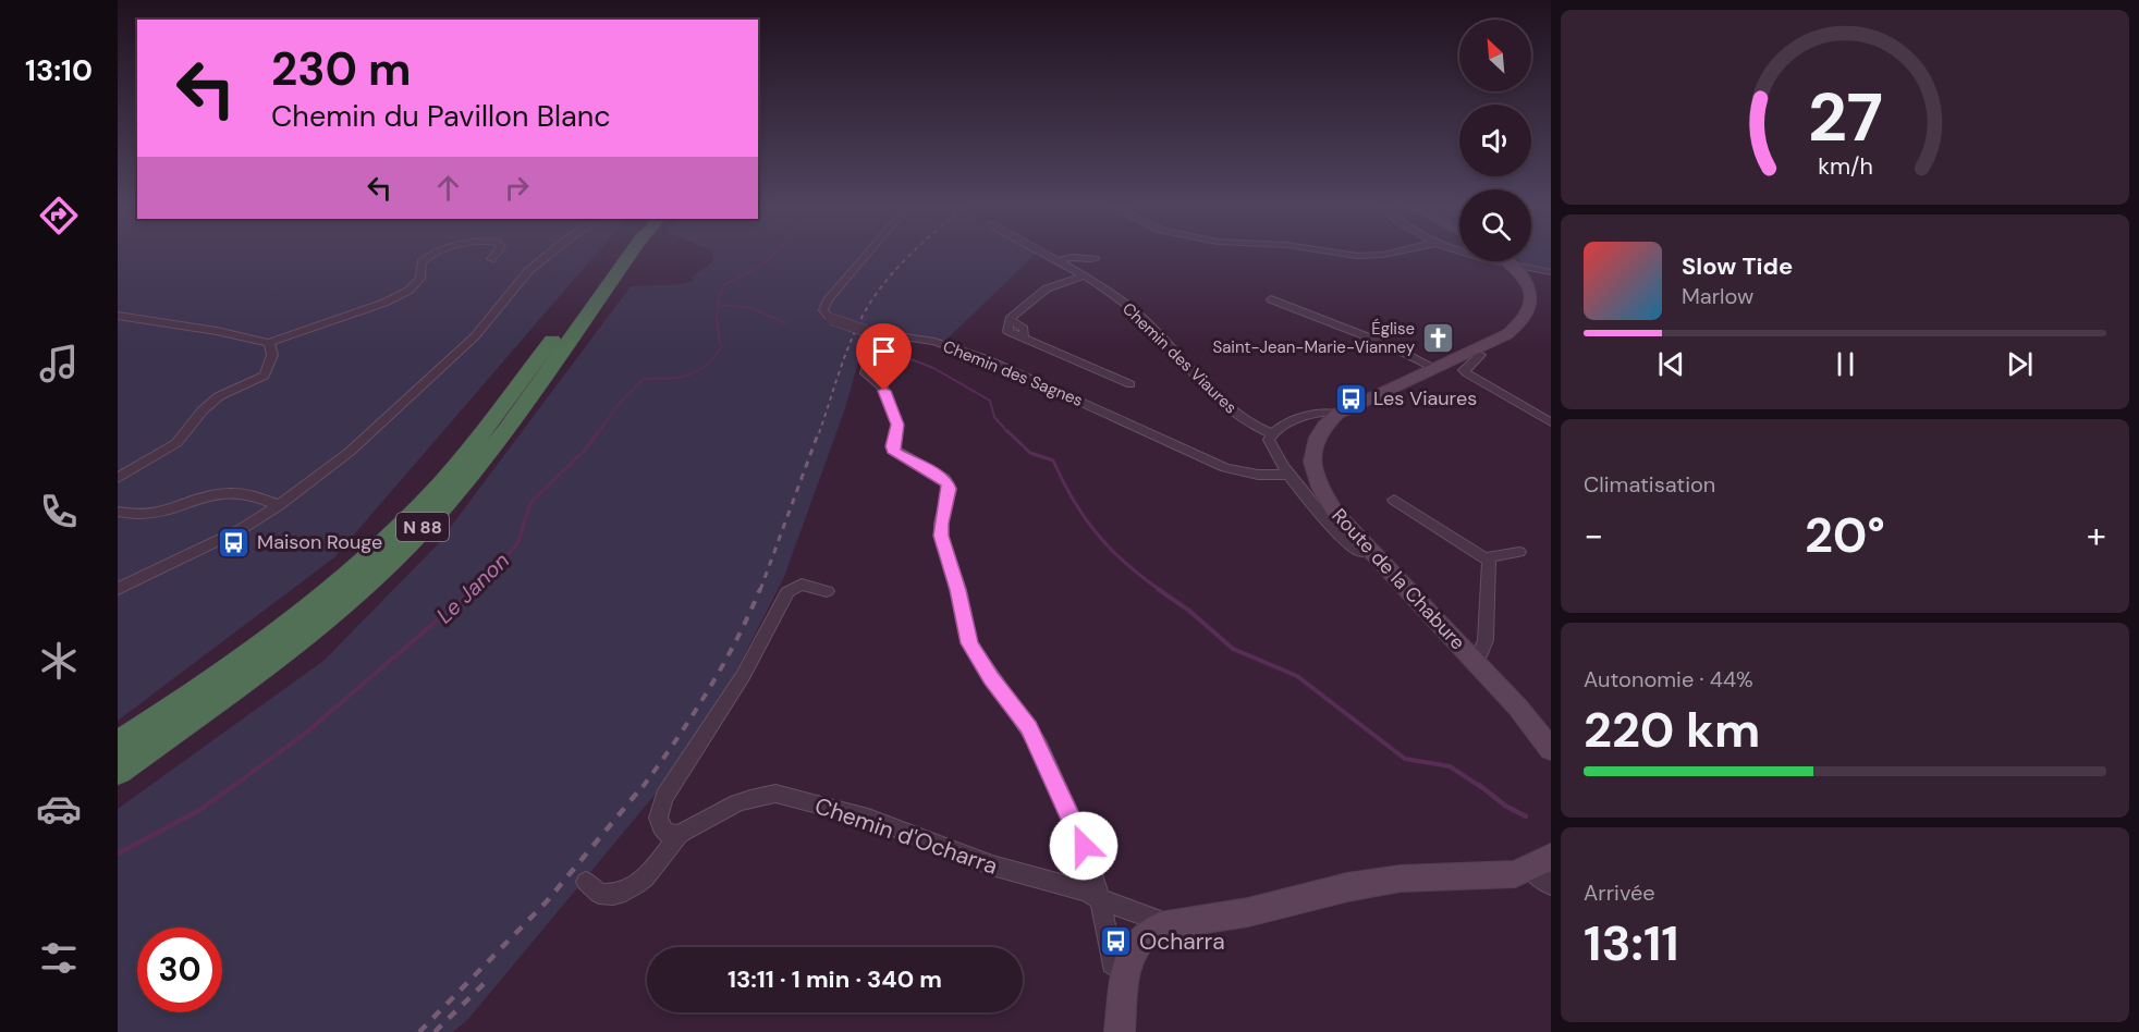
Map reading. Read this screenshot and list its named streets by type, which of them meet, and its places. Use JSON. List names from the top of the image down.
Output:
{
  "streets": {
    "highway": ["N 88"],
    "main road": ["Route de la Chabure"],
    "street": ["Chemin des Viaures", "Chemin des Sagnes", "Chemin d'Ocharra"]
  },
  "water": ["Le Janon"],
  "places": {
    "church": ["Église Saint-Jean-Marie-Vianney"],
    "bus stop": ["Les Viaures", "Maison Rouge", "Ocharra"]
  },
  "north": "top left",
  "page": {
    "tabs": "13:10",
    "turn": ["230 m", "Chemin du Pavillon Blanc"],
    "song": ["Slow Tide", "Marlow"],
    "tile": [
      "Climatisation",
      ["Autonomie · 44%", "220 km"],
      ["Arrivée", "13:11"]
    ],
    "heat": ["−", "20°", "+"],
    "limit": "30",
    "trip": "13:11 · 1 min · 340 m",
    "gauge": ["27", "km/h"]
  }
}
